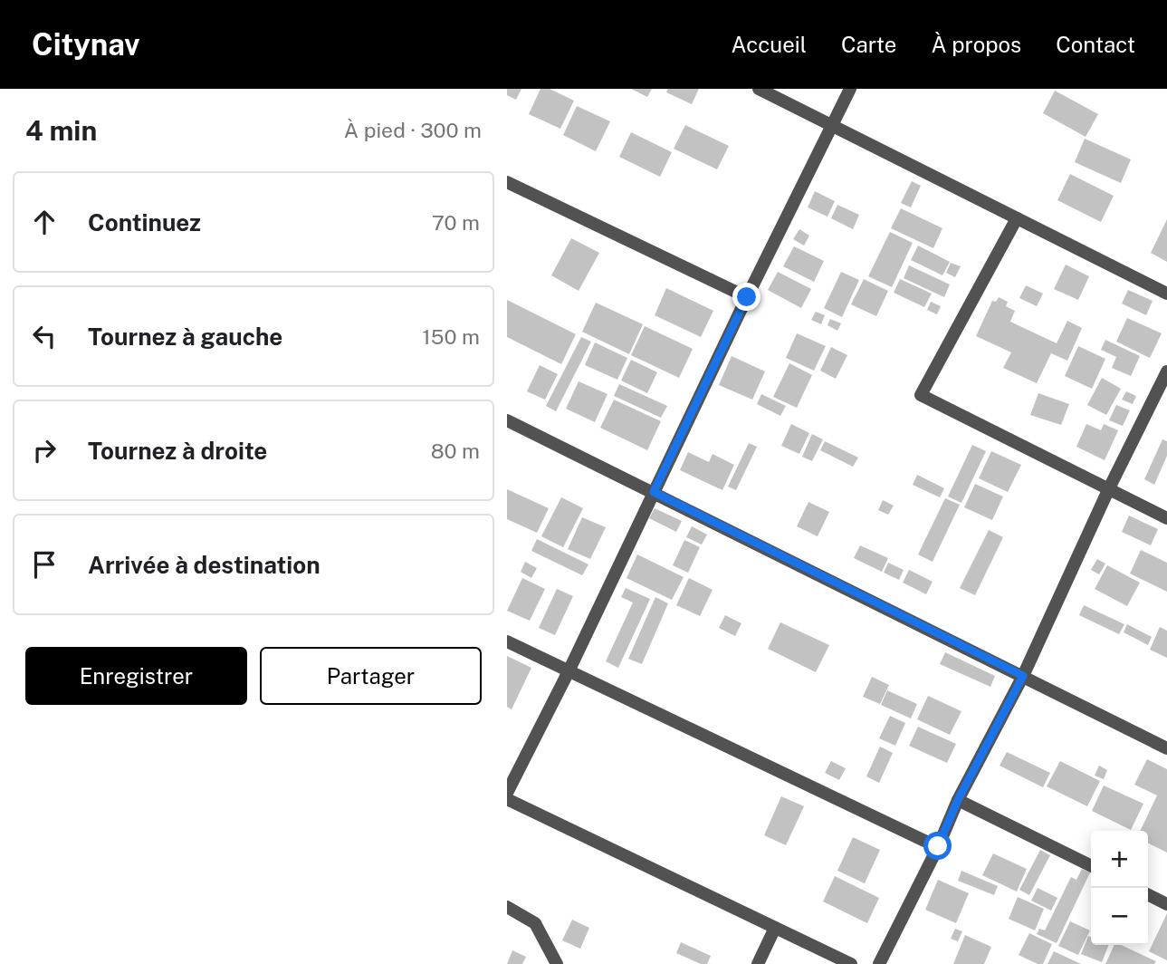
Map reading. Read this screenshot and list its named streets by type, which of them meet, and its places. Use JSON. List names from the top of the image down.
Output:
{
  "page": {
    "header": "Citynav",
    "nav": [
      "Accueil",
      "Carte",
      "À propos",
      "Contact"
    ],
    "heading": ["4 min", "À pied · 300 m"],
    "list": [
      ["Continuez", "70 m"],
      ["Tournez à gauche", "150 m"],
      ["Tournez à droite", "80 m"],
      "Arrivée à destination"
    ],
    "buttons": ["Enregistrer", "Partager"],
    "map_buttons": ["+", "−"]
  }
}
